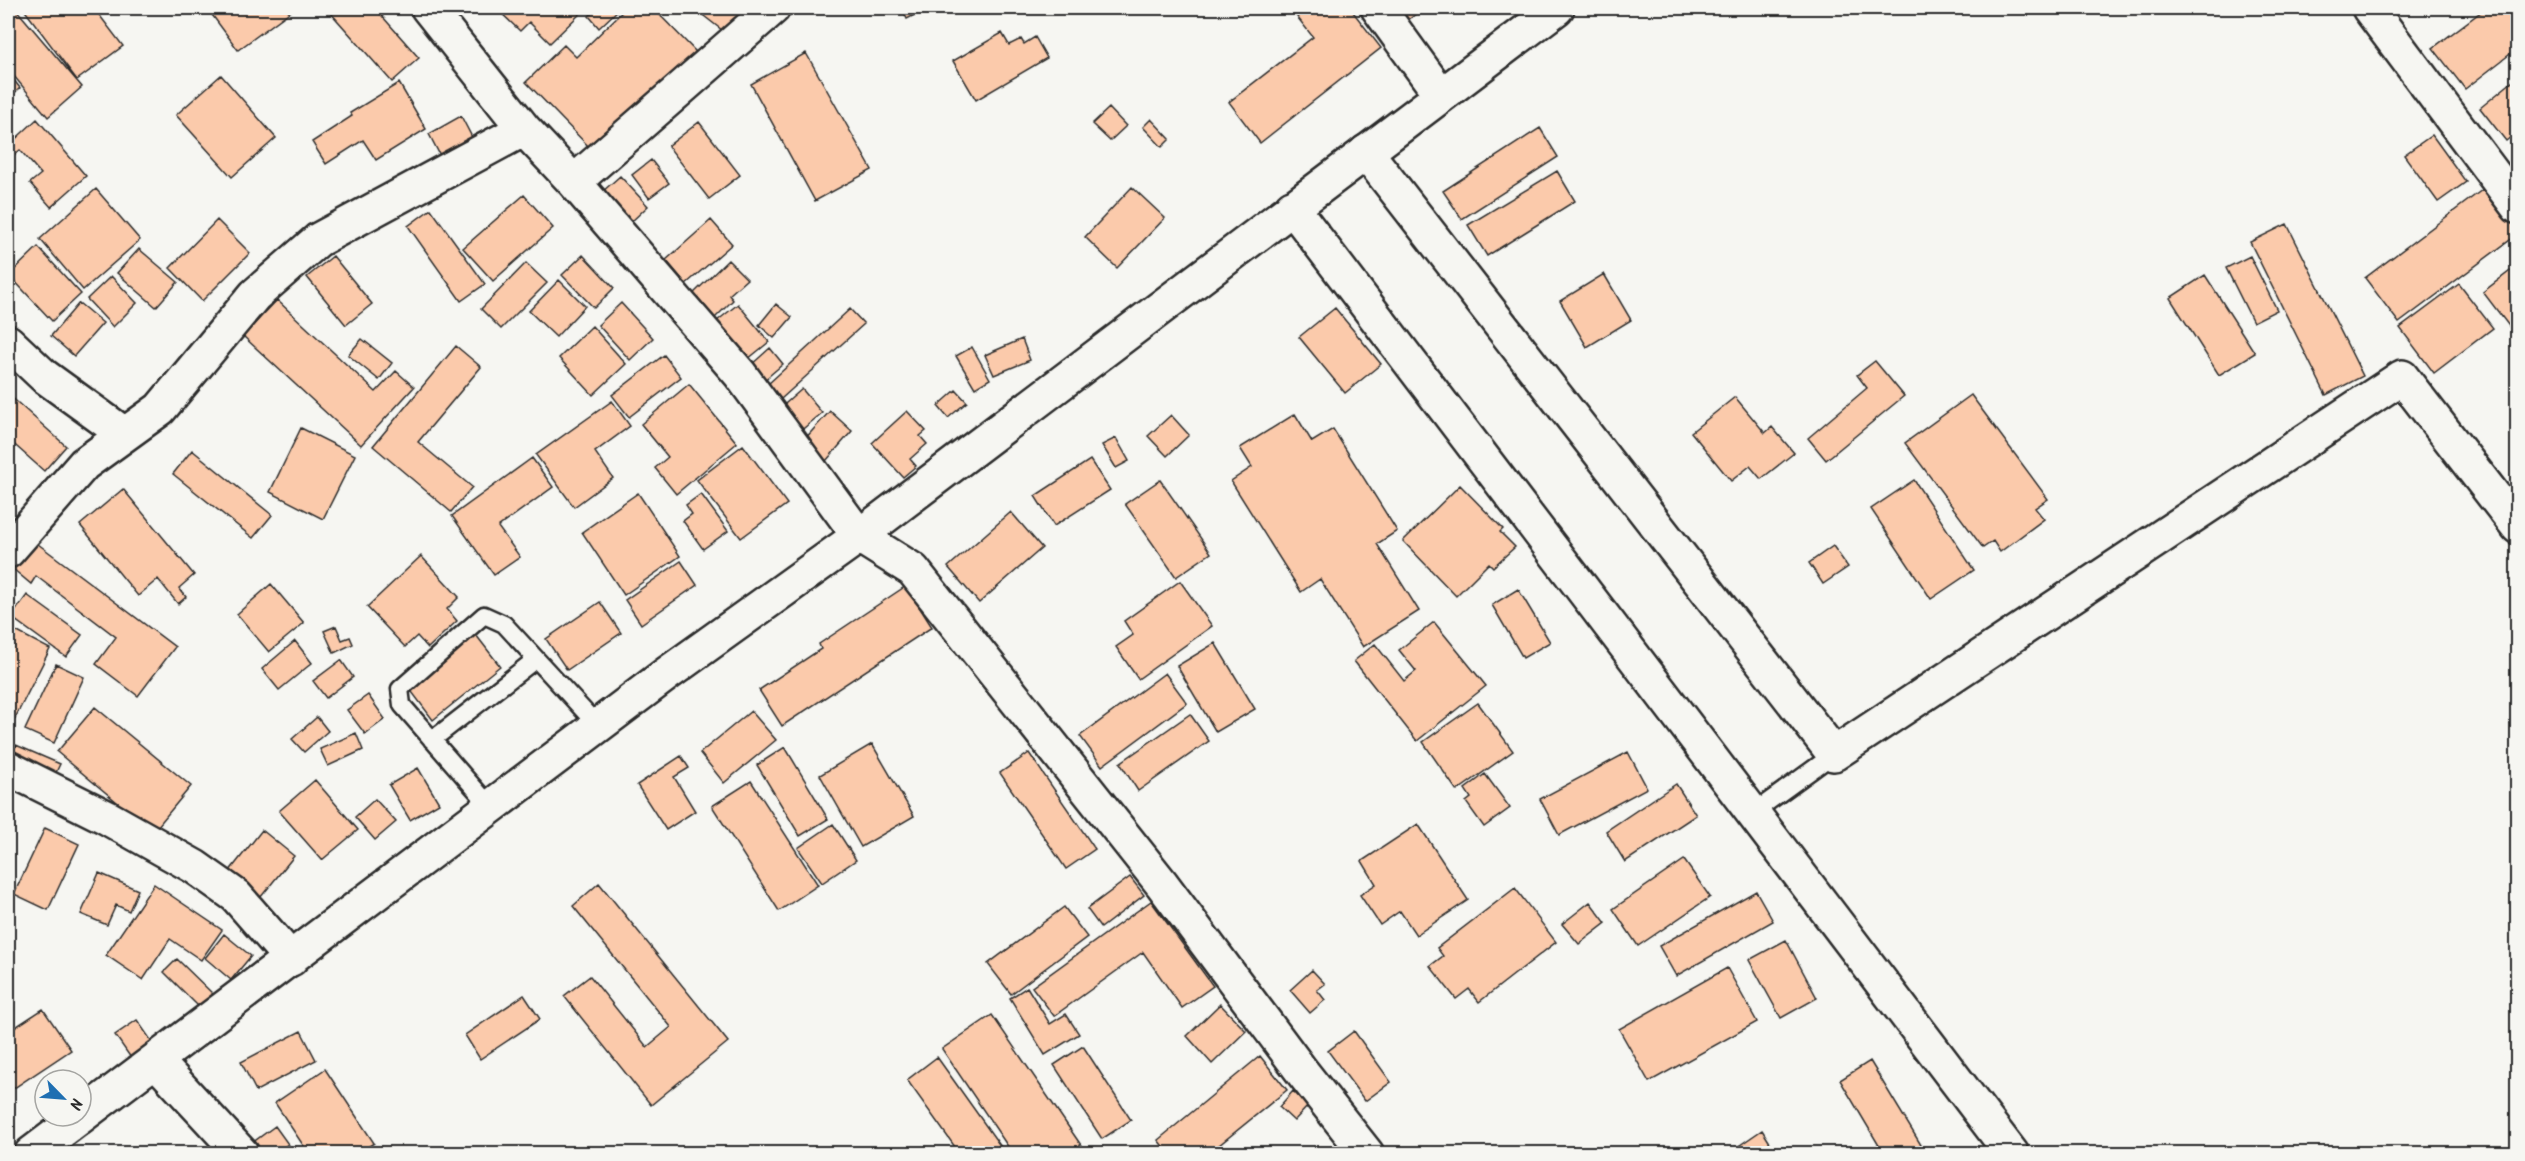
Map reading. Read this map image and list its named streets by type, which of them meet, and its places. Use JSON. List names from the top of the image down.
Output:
{
  "north": "bottom right"
}
